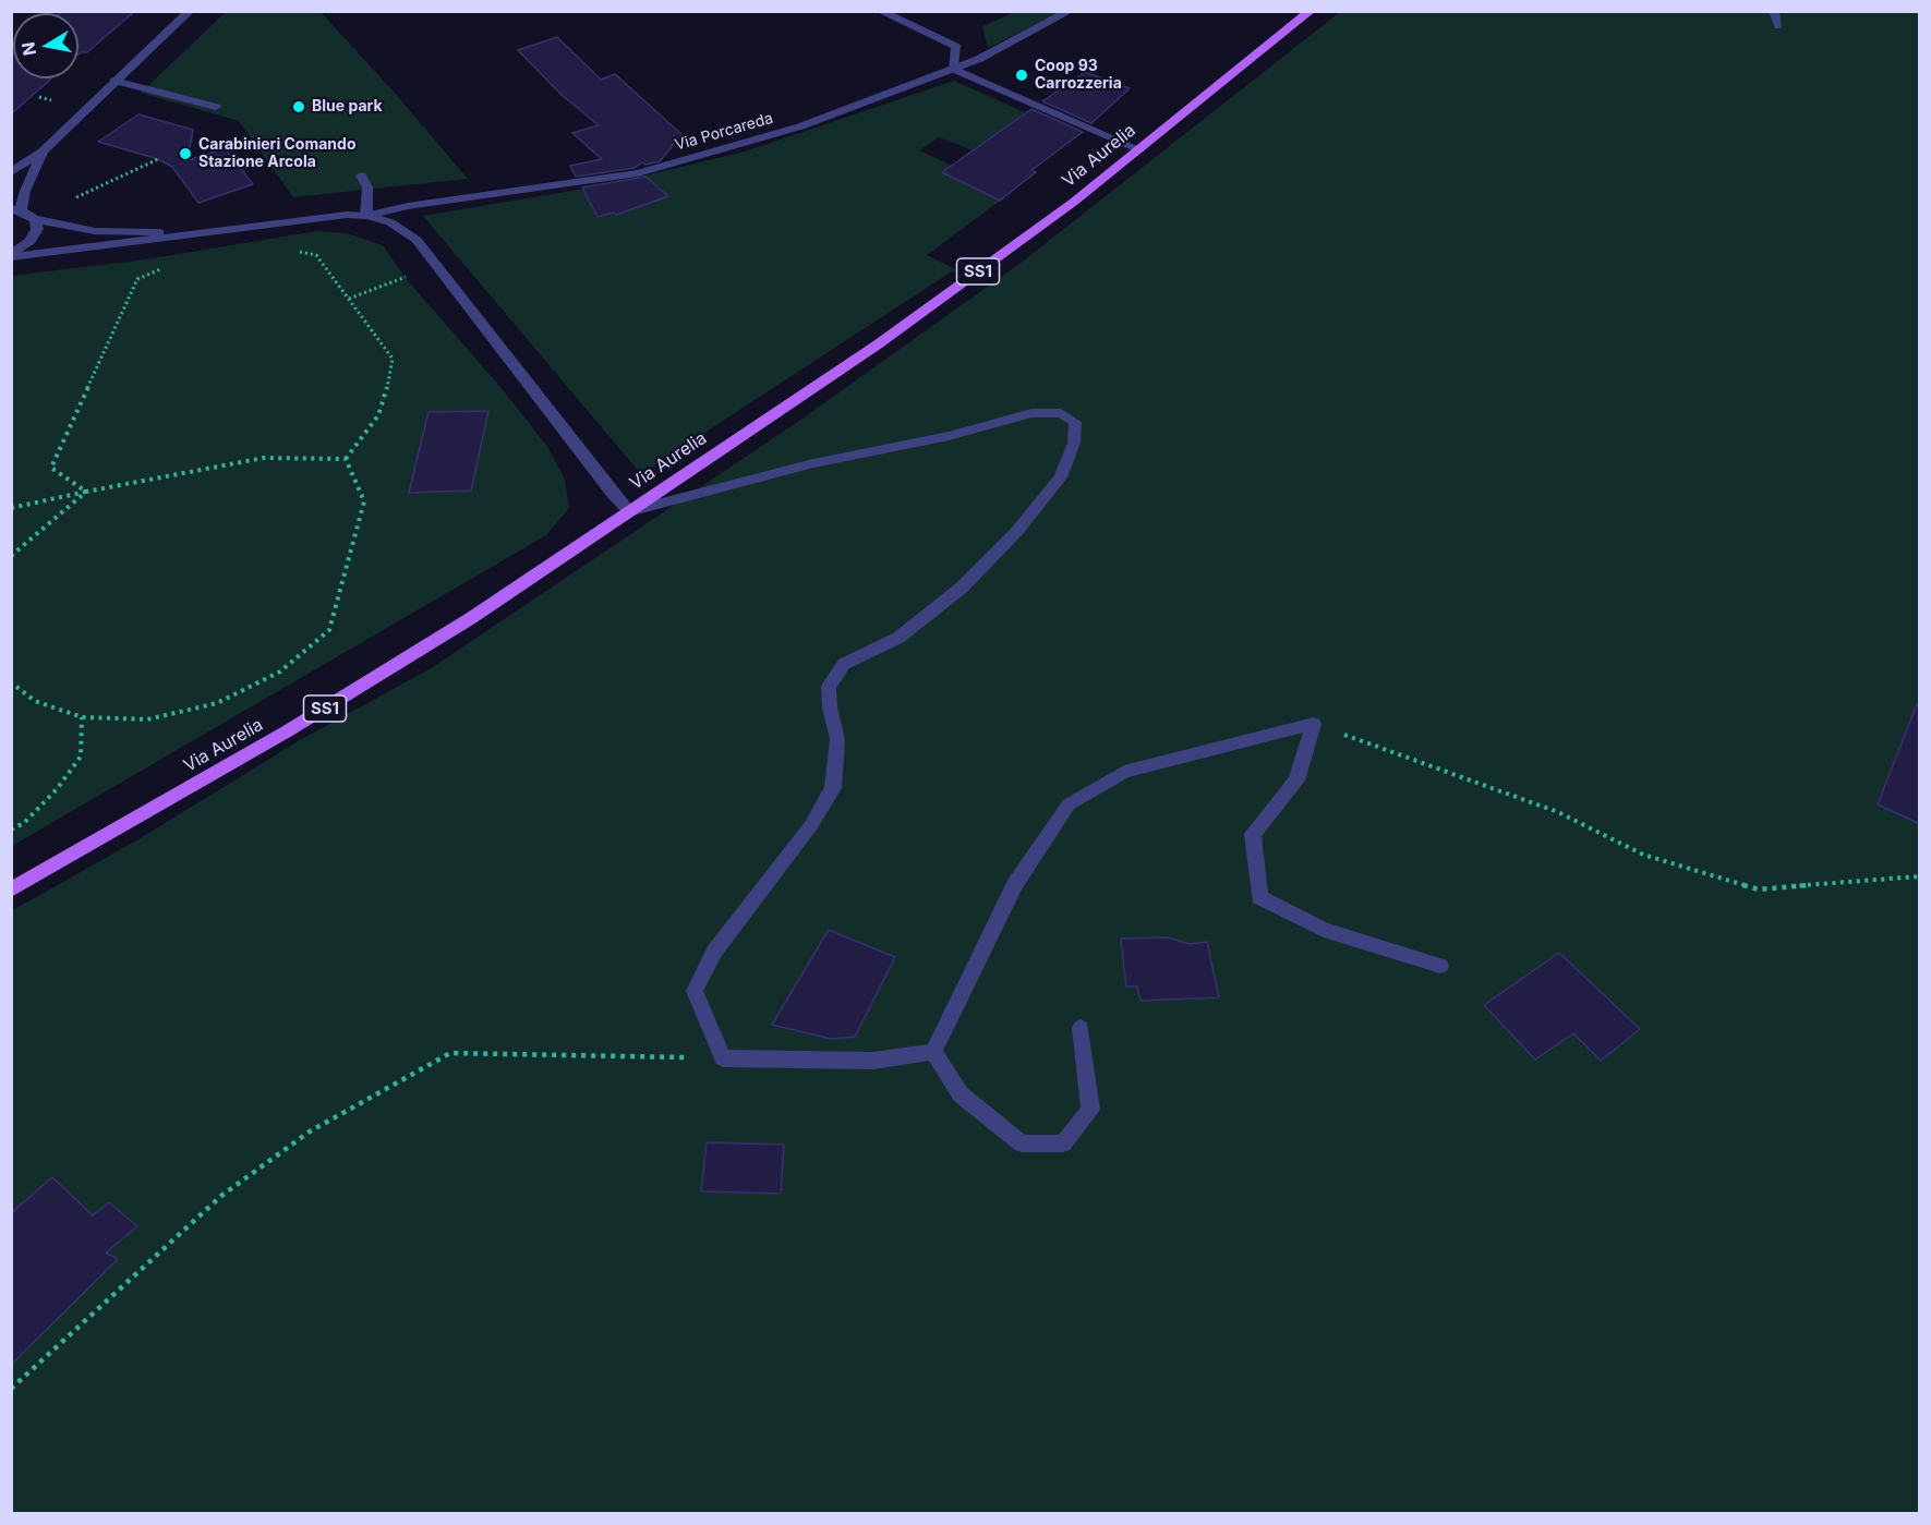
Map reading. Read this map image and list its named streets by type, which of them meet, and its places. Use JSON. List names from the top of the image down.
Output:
{
  "streets": {
    "main road": ["Via Aurelia", "SS1"],
    "street": ["Via Porcareda"]
  },
  "crossings": [
    ["Via Porcareda", "Via Aurelia"]
  ],
  "places": ["Coop 93 Carrozzeria", "Blue park", "Carabinieri Comando Stazione Arcola"],
  "north": "left"
}
